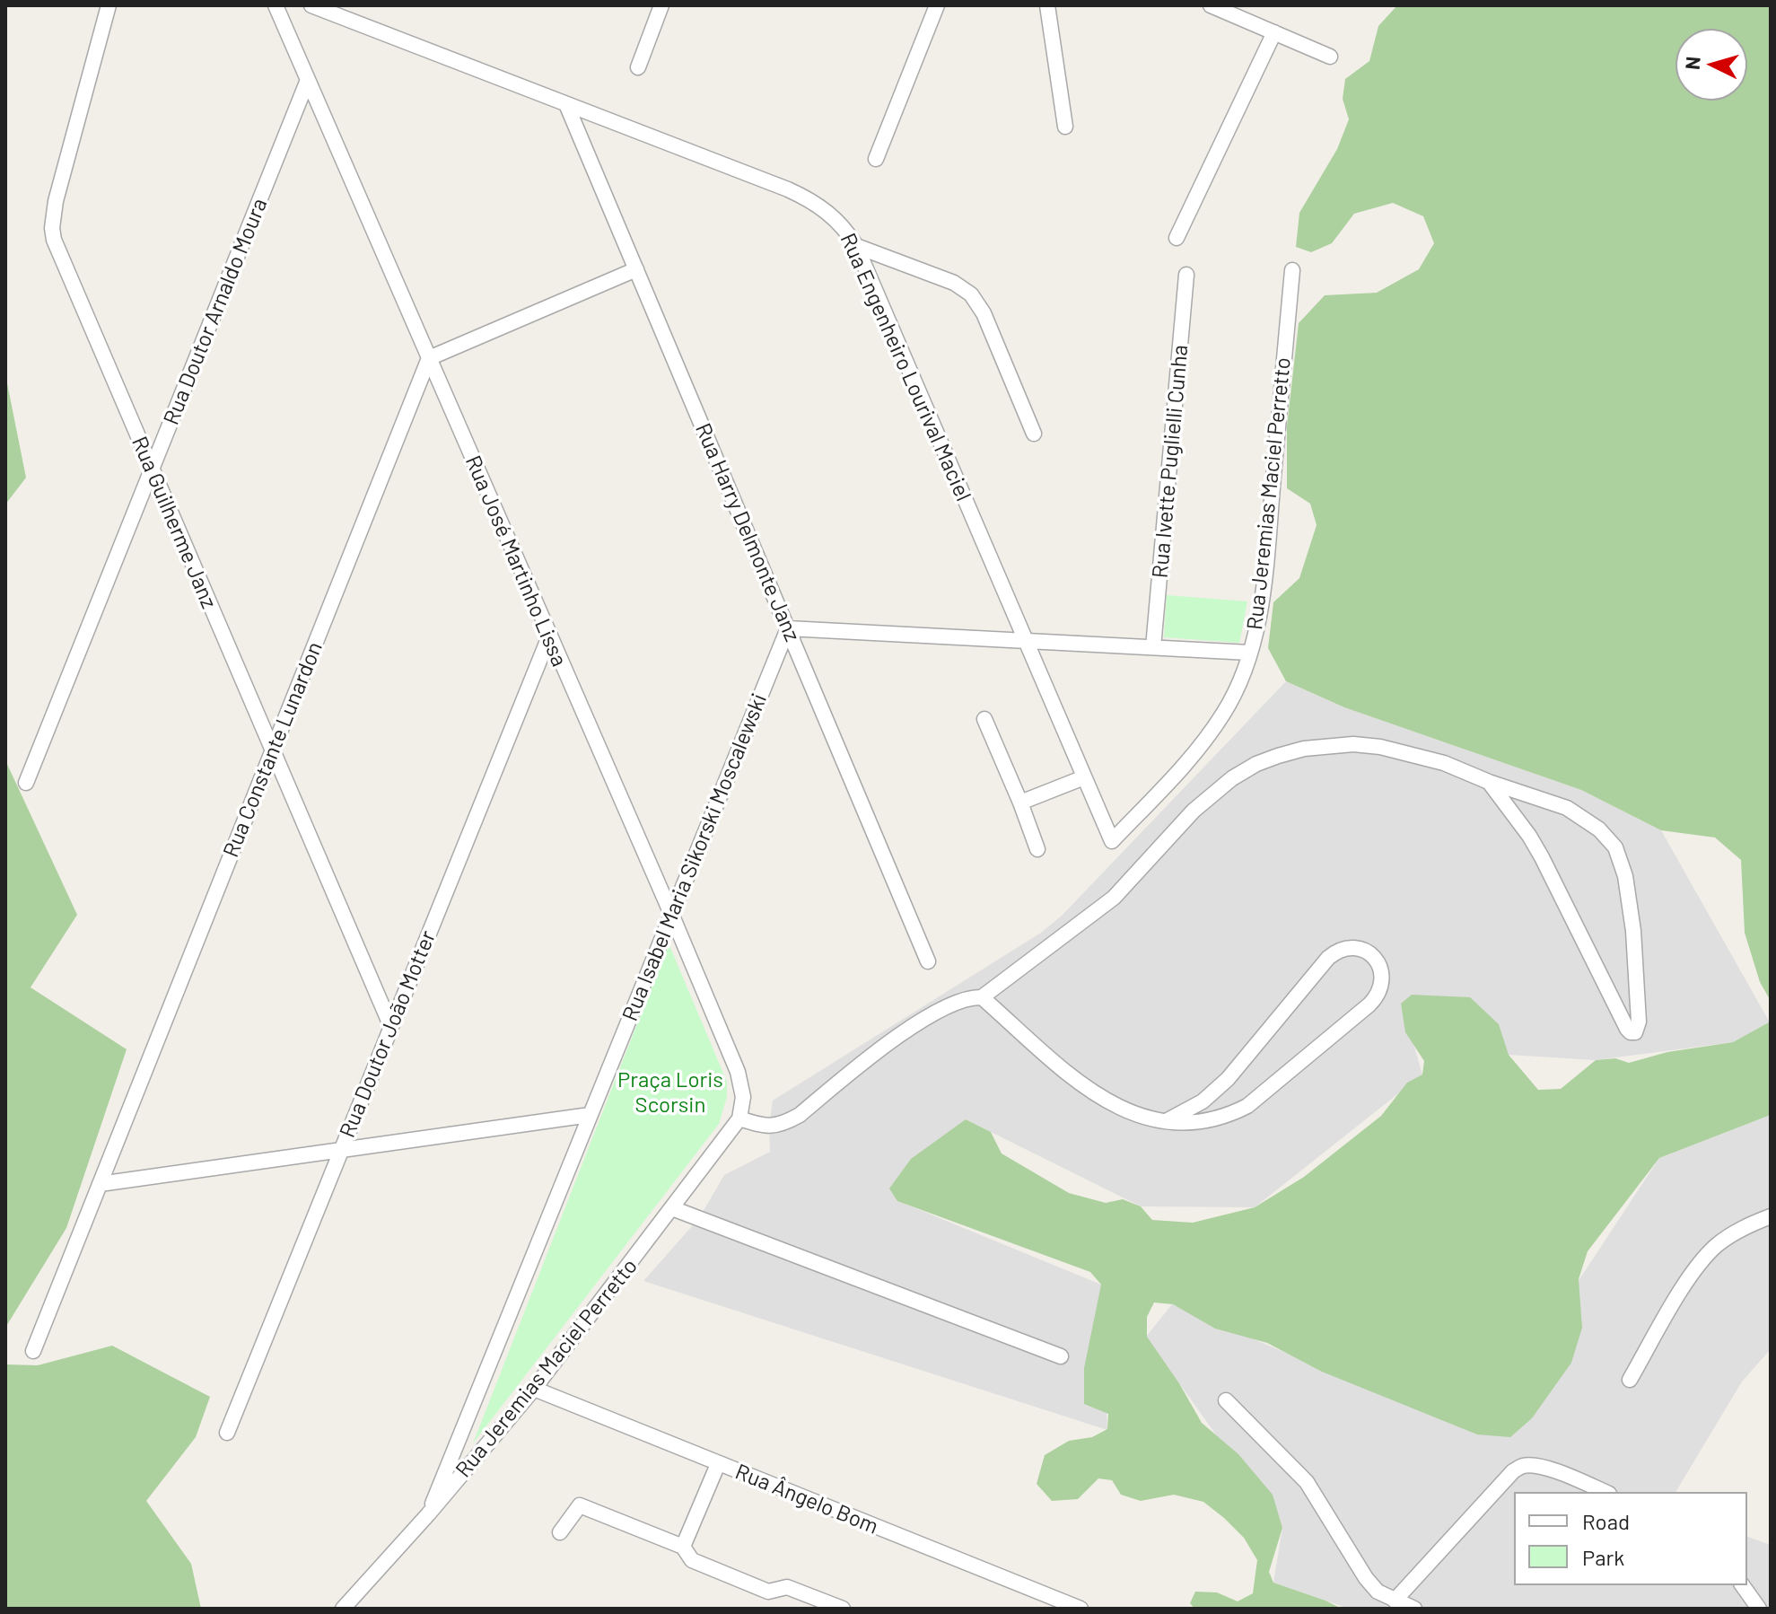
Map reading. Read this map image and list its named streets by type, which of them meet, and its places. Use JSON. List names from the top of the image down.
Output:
{
  "streets": {
    "street": [
      "Rua Doutor Arnaldo Moura",
      "Rua Engenheiro Lourival Maciel",
      "Rua Ivette Puglielli Cunha",
      "Rua Jeremias Maciel Perretto",
      "Rua Guilherme Janz",
      "Rua Harry Delmonte Janz",
      "Rua José Martinho Lissa",
      "Rua Constante Lunardon",
      "Rua Isabel Maria Sikorski Moscalewski",
      "Rua Doutor João Motter",
      "Rua Ângelo Bom"
    ]
  },
  "crossings": [
    ["Rua Doutor Arnaldo Moura", "Rua Guilherme Janz"],
    ["Rua Doutor Arnaldo Moura", "Rua José Martinho Lissa"],
    ["Rua Engenheiro Lourival Maciel", "Rua Jeremias Maciel Perretto"],
    ["Rua Engenheiro Lourival Maciel", "Rua Harry Delmonte Janz"],
    ["Rua Jeremias Maciel Perretto", "Rua José Martinho Lissa"],
    ["Rua Jeremias Maciel Perretto", "Rua Isabel Maria Sikorski Moscalewski"],
    ["Rua Jeremias Maciel Perretto", "Rua Ângelo Bom"],
    ["Rua Guilherme Janz", "Rua Constante Lunardon"],
    ["Rua Guilherme Janz", "Rua Doutor João Motter"],
    ["Rua Harry Delmonte Janz", "Rua Isabel Maria Sikorski Moscalewski"],
    ["Rua José Martinho Lissa", "Rua Constante Lunardon"],
    ["Rua José Martinho Lissa", "Rua Isabel Maria Sikorski Moscalewski"],
    ["Rua José Martinho Lissa", "Rua Doutor João Motter"]
  ],
  "parks": ["Praça Loris Scorsin"],
  "legend": ["Road", "Park"],
  "north": "left"
}
